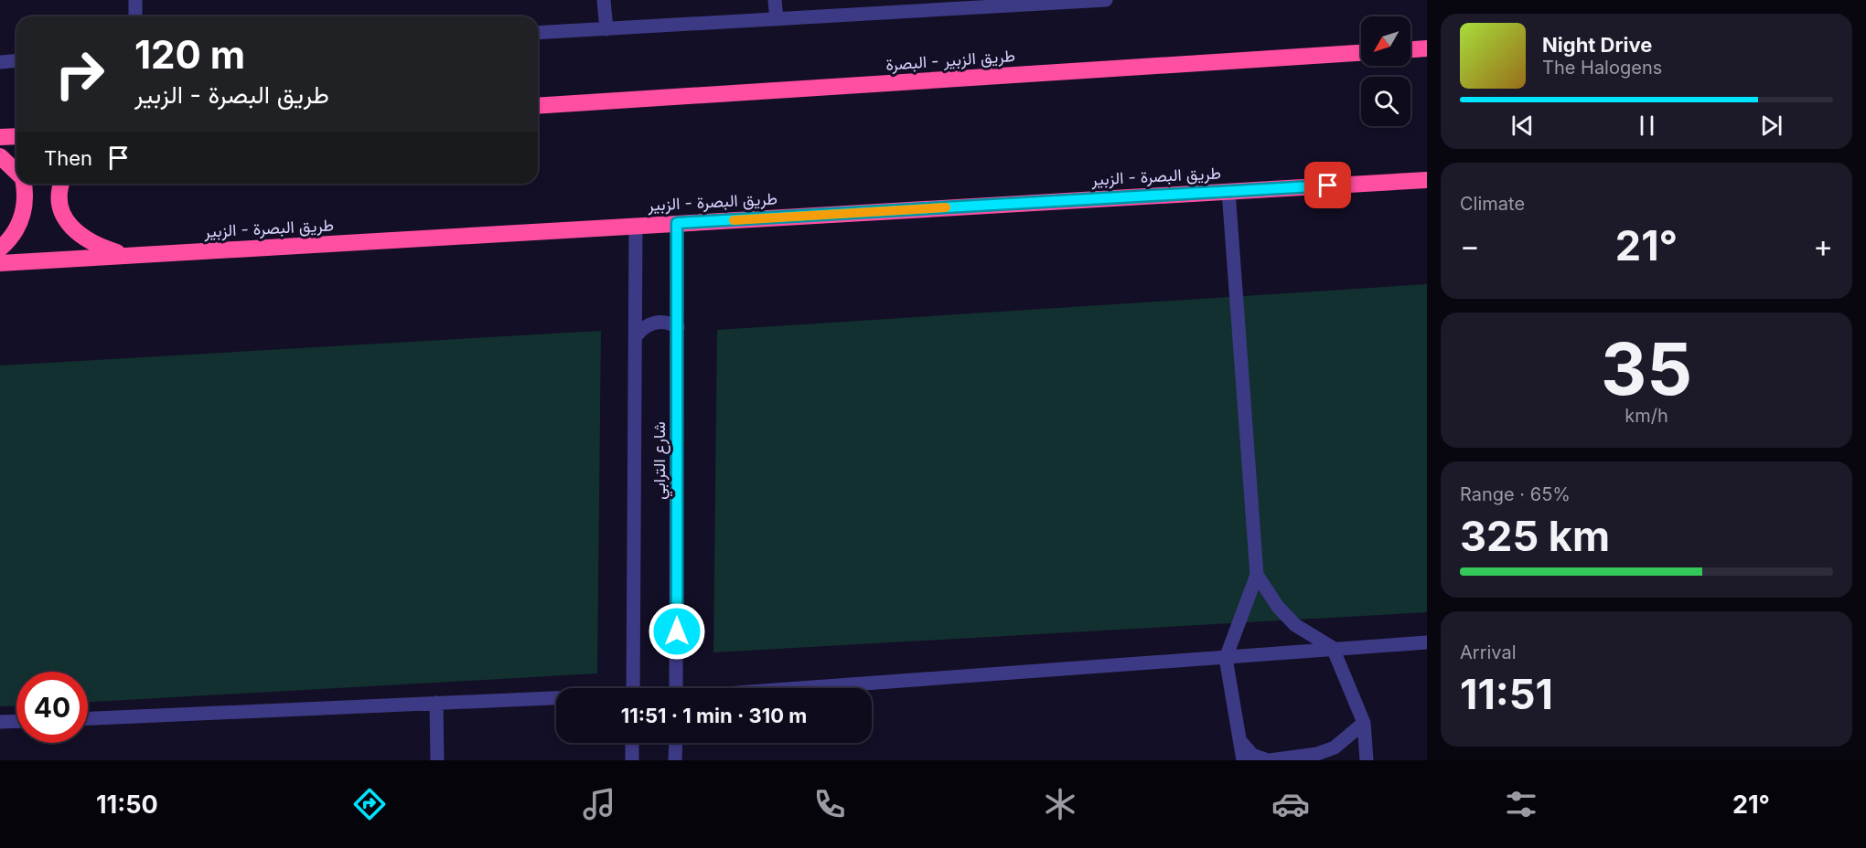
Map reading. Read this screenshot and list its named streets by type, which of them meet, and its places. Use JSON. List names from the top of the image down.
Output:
{
  "streets": {
    "highway": ["طريق الزبير - البصرة", "طريق البصرة - الزبير"],
    "street": ["شارع الترابي"]
  },
  "crossings": [
    ["طريق البصرة - الزبير", "شارع الترابي"]
  ],
  "north": "bottom left",
  "page": {
    "turn": ["120 m", "طريق البصرة - الزبير"],
    "song": ["Night Drive", "The Halogens"],
    "then": "Then",
    "tile": [
      "Climate",
      ["35", "km/h"],
      ["Range · 65%", "325 km"],
      ["Arrival", "11:51"]
    ],
    "heat": ["−", "21°", "+"],
    "limit": "40",
    "trip": "11:51 · 1 min · 310 m",
    "tabs": ["11:50", "21°"]
  }
}
